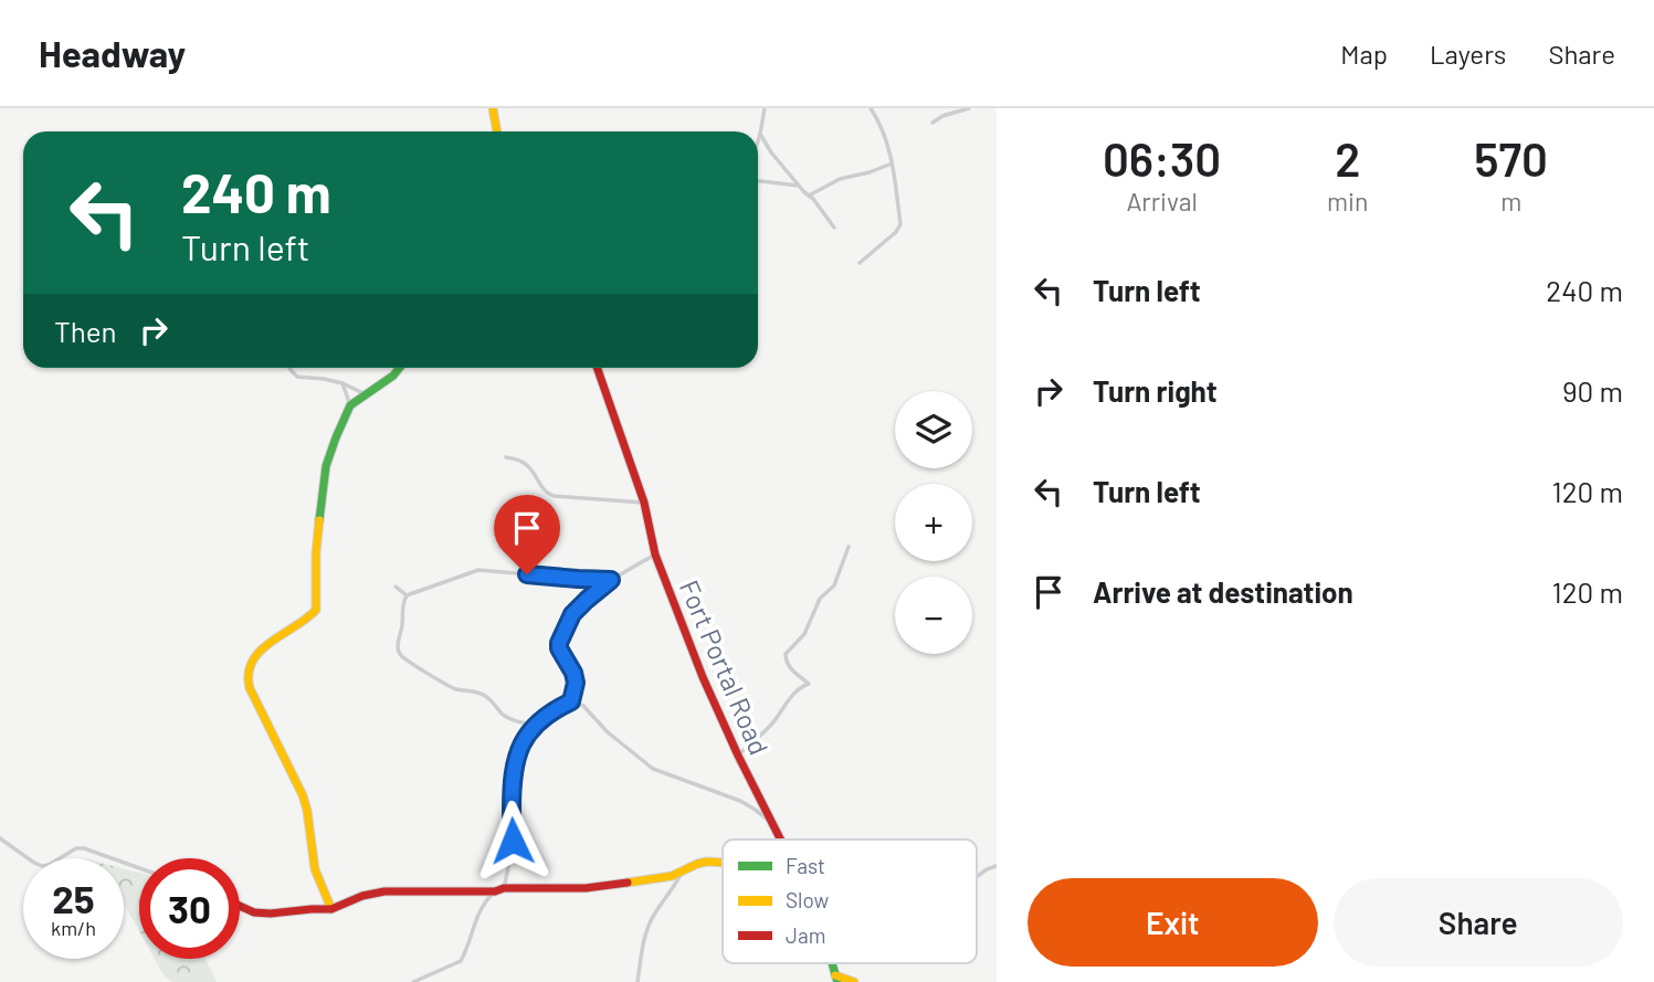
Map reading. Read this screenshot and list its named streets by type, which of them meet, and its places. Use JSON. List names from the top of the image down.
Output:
{
  "streets": {
    "street": ["Fort Portal Road"]
  },
  "legend": ["Fast", "Slow", "Jam"],
  "page": {
    "header": "Headway",
    "nav": ["Map", "Layers", "Share"],
    "eta": [
      "06:30",
      "Arrival",
      "2",
      "min",
      "570",
      "m"
    ],
    "turn": ["240 m", "Turn left"],
    "list": [
      {
        "name": "Turn left",
        "value": "240 m"
      },
      {
        "name": "Turn right",
        "value": "90 m"
      },
      {
        "name": "Turn left",
        "value": "120 m"
      },
      {
        "name": "Arrive at destination",
        "value": "120 m"
      }
    ],
    "then": "Then",
    "map_buttons": ["+", "−"],
    "speed": "25 km/h",
    "limit": "30",
    "buttons": ["Exit", "Share"]
  }
}
